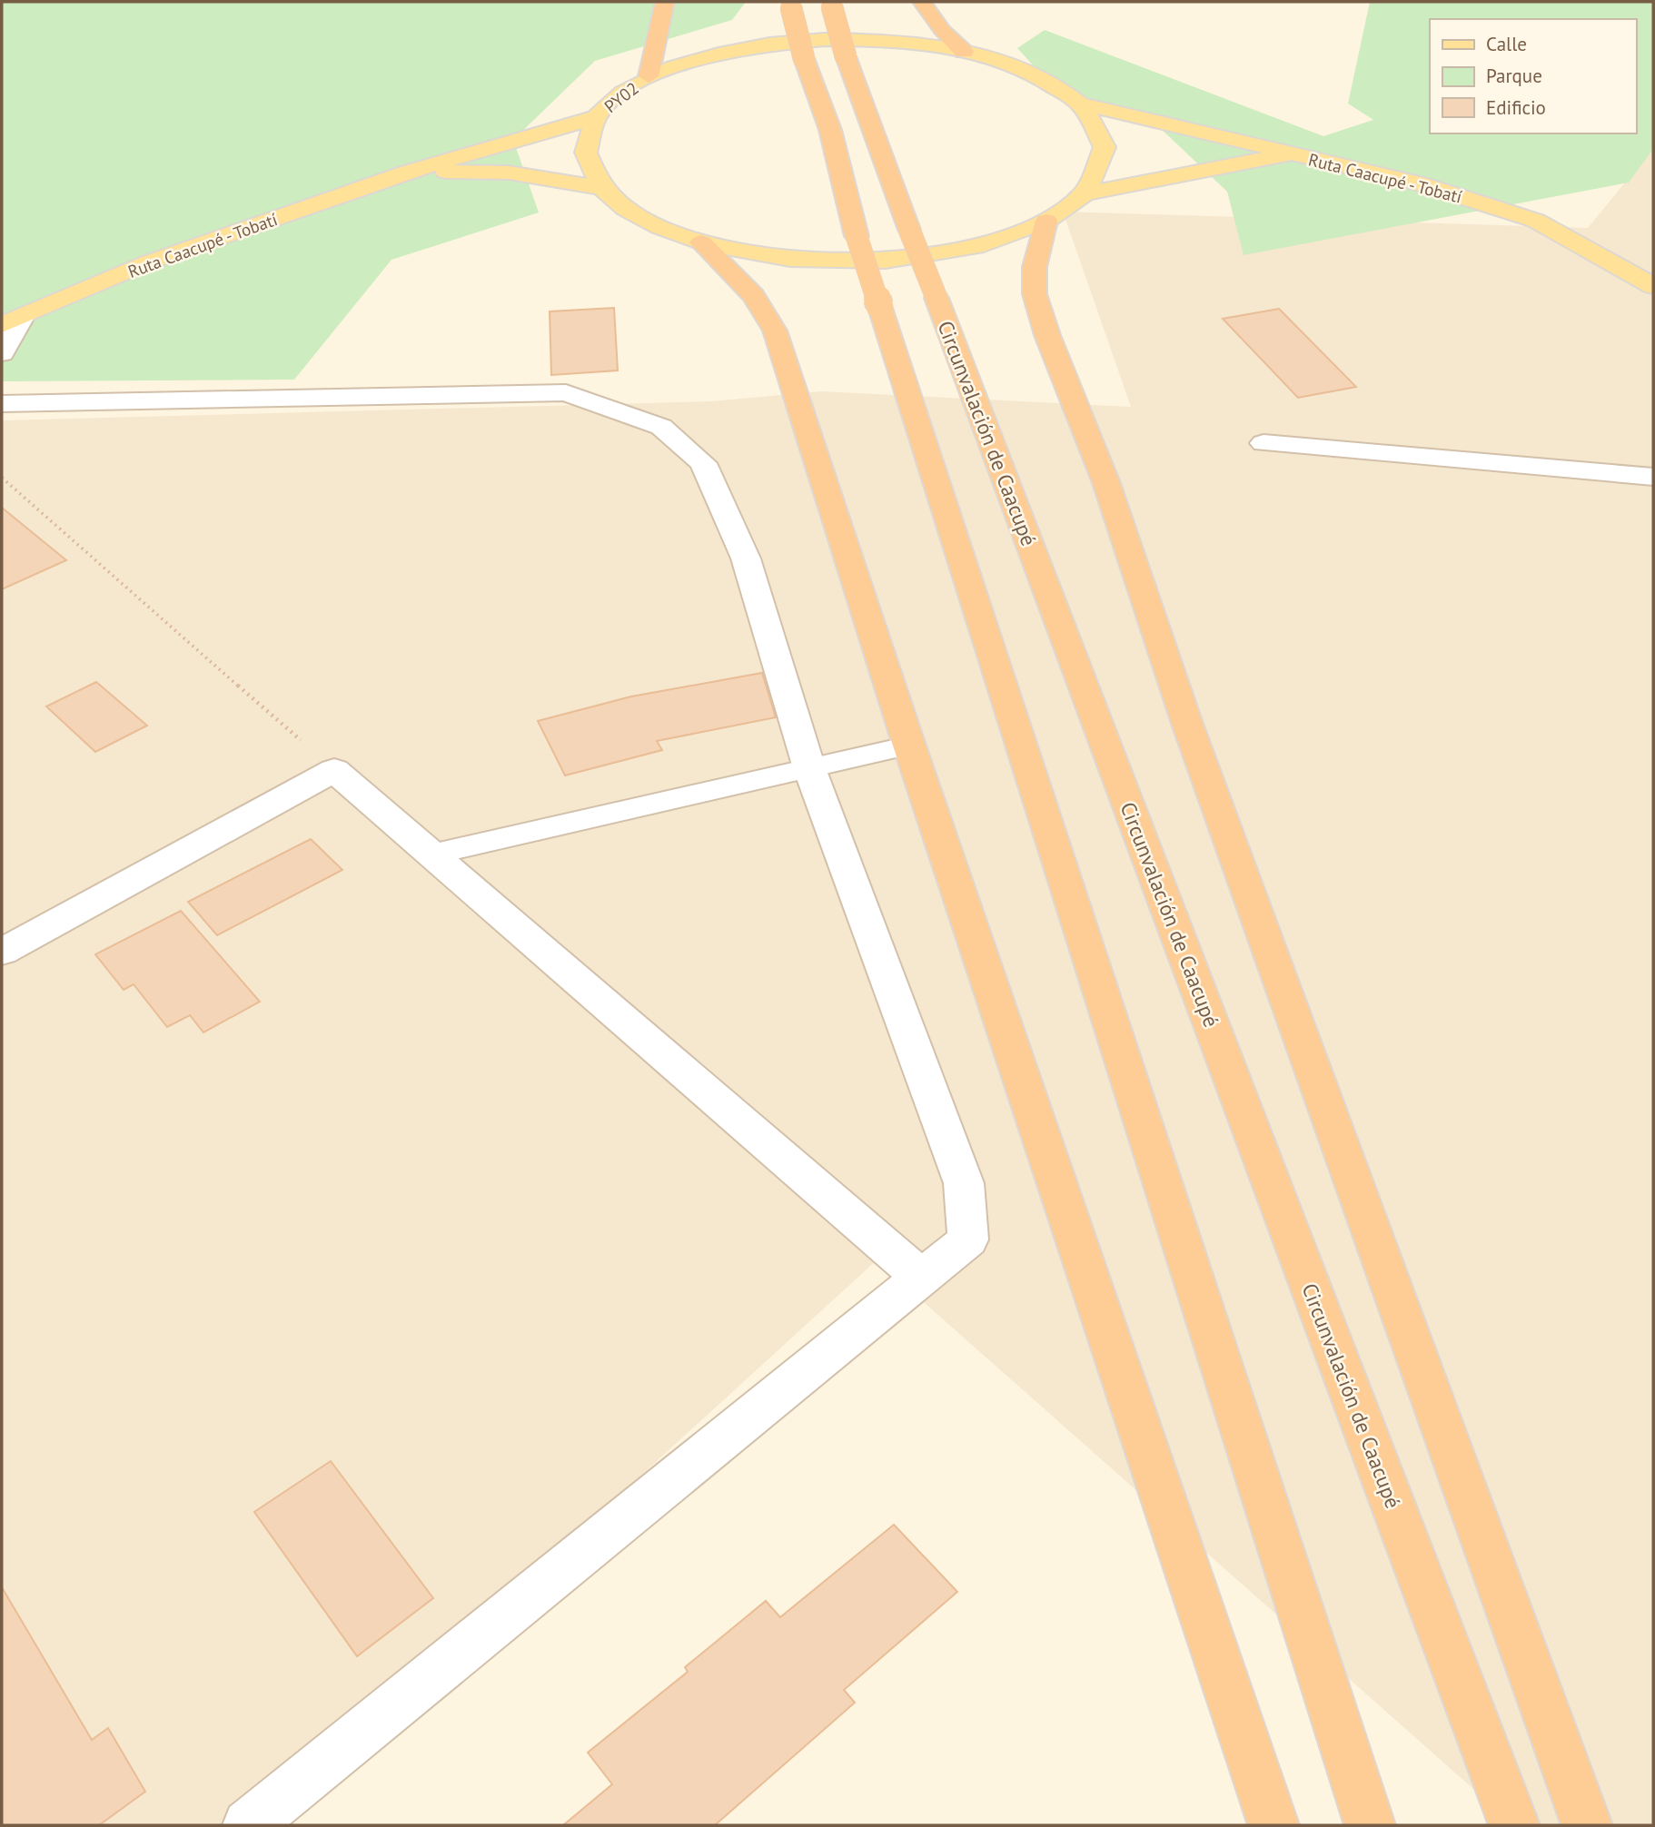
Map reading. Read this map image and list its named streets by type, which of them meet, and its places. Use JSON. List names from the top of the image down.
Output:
{
  "streets": {
    "highway": ["Circunvalación de Caacupé"],
    "main road": ["PY02", "Ruta Caacupé - Tobatí"]
  },
  "crossings": [
    ["PY02", "Ruta Caacupé - Tobatí"]
  ],
  "legend": ["Calle", "Parque", "Edificio"]
}
